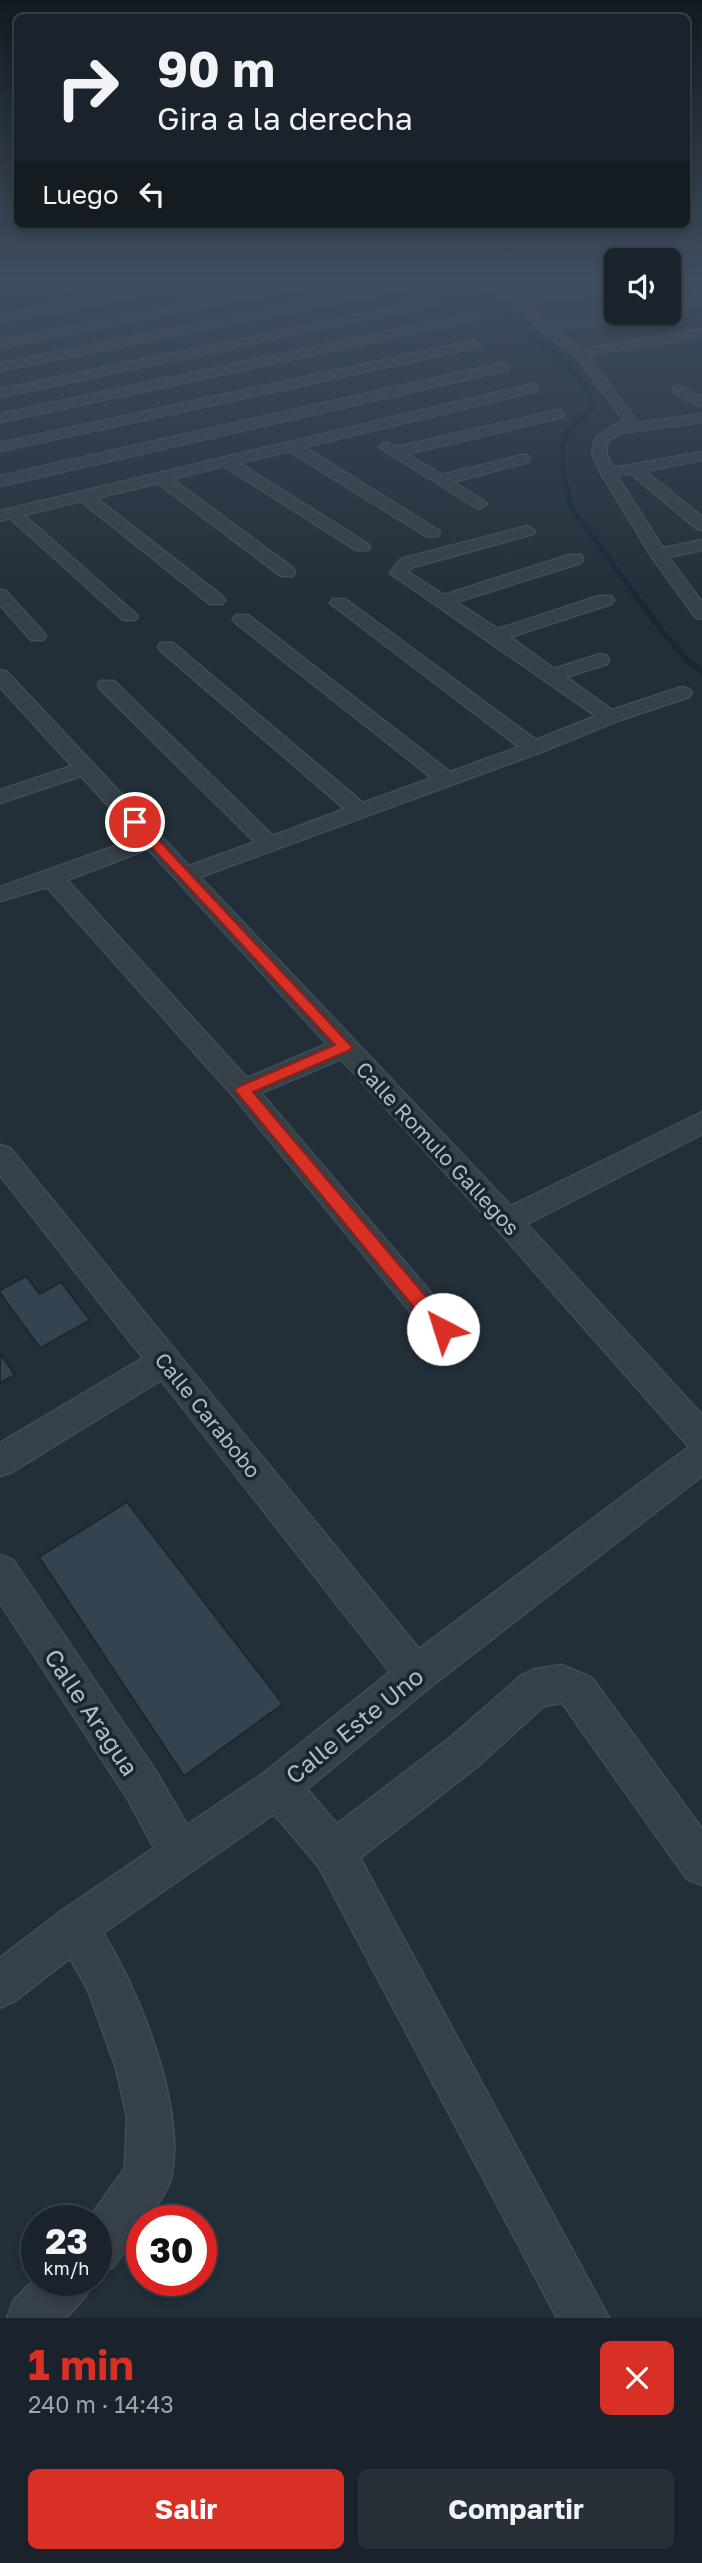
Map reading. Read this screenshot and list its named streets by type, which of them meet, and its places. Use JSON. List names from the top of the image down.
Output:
{
  "streets": {
    "street": [
      "Calle Romulo Gallegos",
      "Calle Carabobo",
      "Calle Aragua",
      "Calle Este Uno"
    ]
  },
  "crossings": [
    ["Calle Carabobo", "Calle Este Uno"],
    ["Calle Aragua", "Calle Este Uno"]
  ],
  "page": {
    "turn": ["90 m", "Gira a la derecha"],
    "then": "Luego",
    "speed": "23 km/h",
    "limit": "30",
    "heading": ["1 min", "240 m · 14:43"],
    "buttons": ["Salir", "Compartir"]
  }
}
